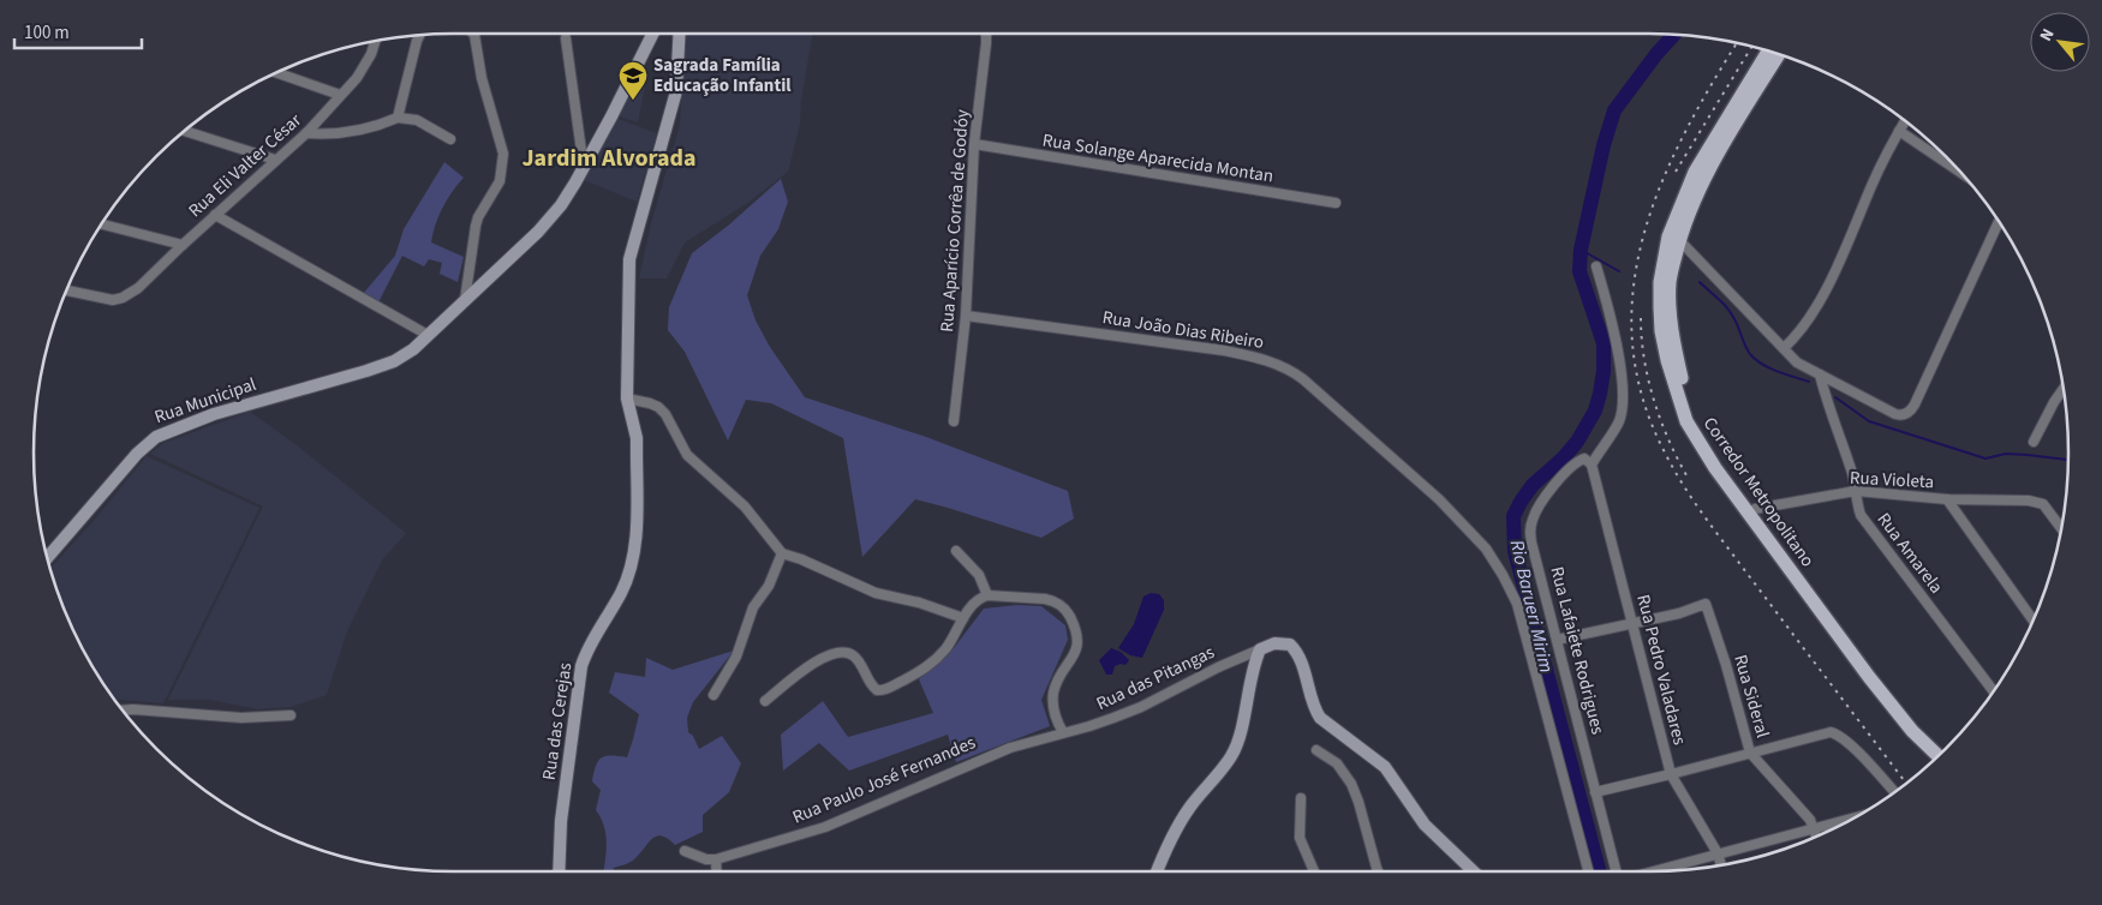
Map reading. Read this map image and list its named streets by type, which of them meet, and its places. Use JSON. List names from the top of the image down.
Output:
{
  "streets": {
    "main road": ["Rua Municipal", "Corredor Metropolitano", "Rua das Cerejas"],
    "street": [
      "Rua Solange Aparecida Montan",
      "Rua Eli Valter César",
      "Rua Aparício Corrêa de Godóy",
      "Rua João Dias Ribeiro",
      "Rua Violeta",
      "Rua Amarela",
      "Rua Lafaiete Rodrigues",
      "Rua Pedro Valadares",
      "Rua das Pitangas",
      "Rua Sideral",
      "Rua Paulo José Fernandes"
    ]
  },
  "crossings": [
    ["Rua Solange Aparecida Montan", "Rua Aparício Corrêa de Godóy"],
    ["Rua Aparício Corrêa de Godóy", "Rua João Dias Ribeiro"],
    ["Rua Violeta", "Rua Amarela"],
    ["Rua Lafaiete Rodrigues", "Rua Pedro Valadares"],
    ["Rua Pedro Valadares", "Rua Sideral"],
    ["Rua das Pitangas", "Rua Paulo José Fernandes"]
  ],
  "districts": ["Jardim Alvorada"],
  "water": ["Rio Barueri Mirim"],
  "places": {
    "school or university": ["Sagrada Família Educação Infantil"]
  },
  "scale_bar": "100 m",
  "north": "top left"
}
